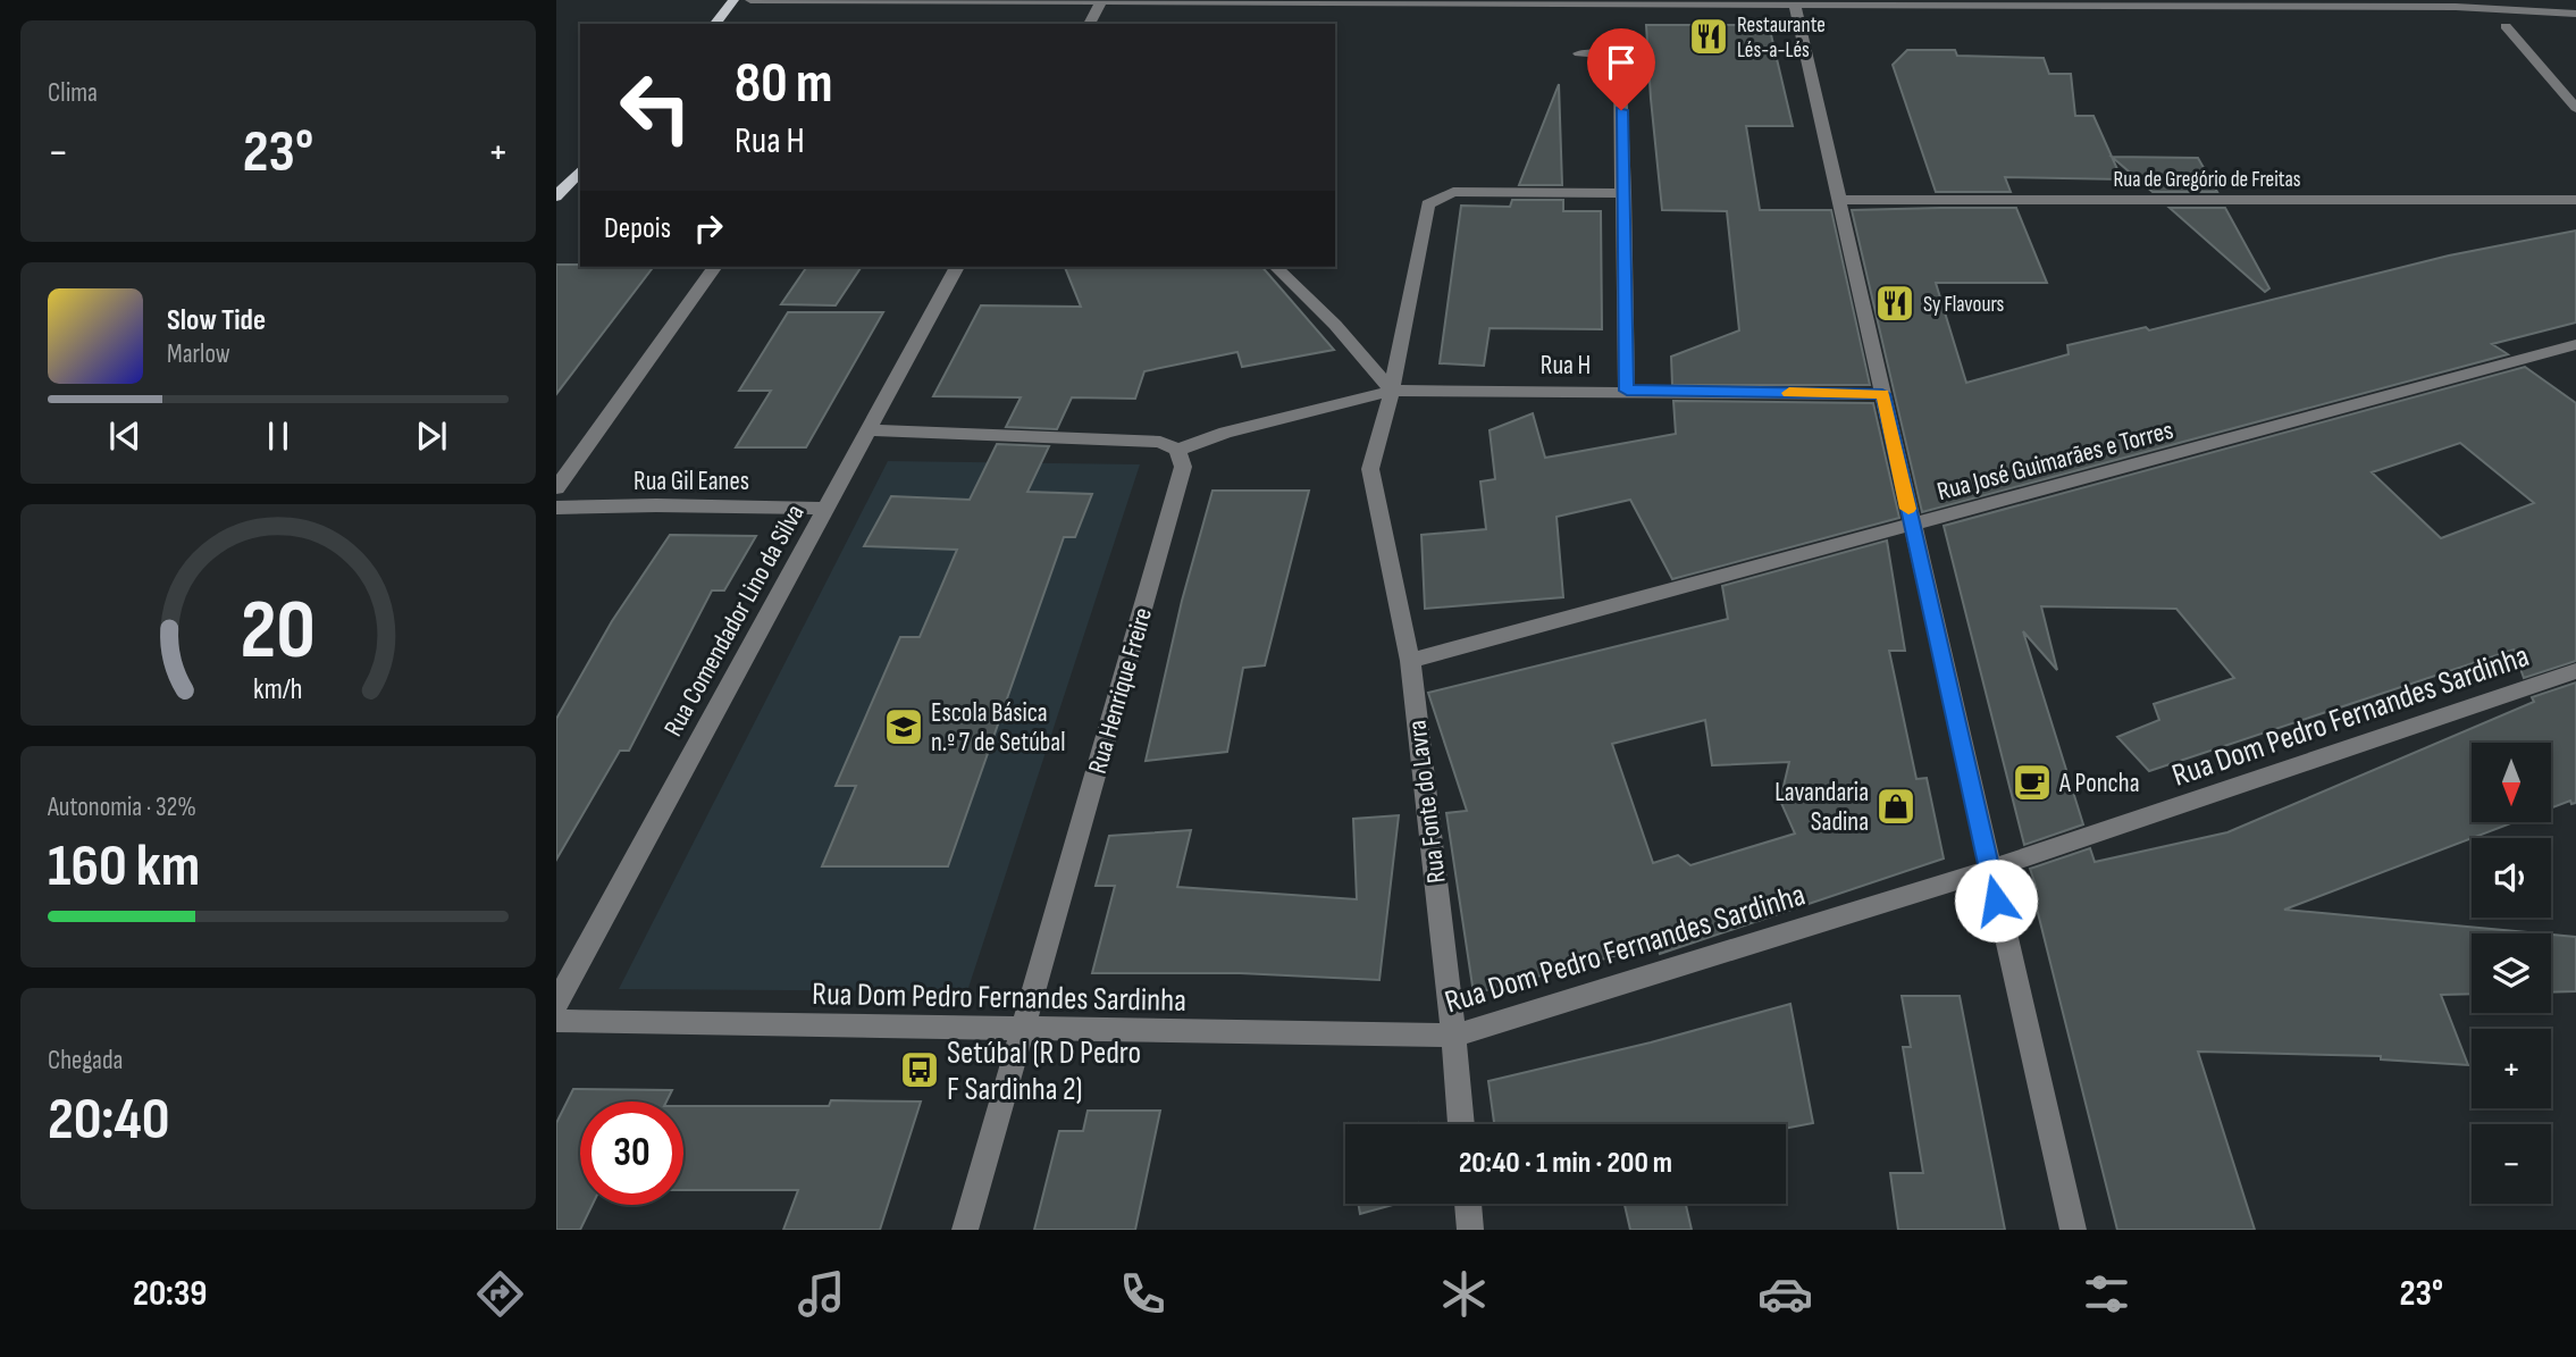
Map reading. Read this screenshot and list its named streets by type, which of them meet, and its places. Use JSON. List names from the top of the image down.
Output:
{
  "streets": {
    "street": [
      "Rua de Gregório de Freitas",
      "Rua H",
      "Rua José Guimarães e Torres",
      "Rua Gil Eanes",
      "Rua Comendador Lino da Silva",
      "Rua Henrique Freire",
      "Rua Dom Pedro Fernandes Sardinha",
      "Rua Fonte do Lavra"
    ]
  },
  "crossings": [
    ["Rua H", "Rua Henrique Freire"],
    ["Rua H", "Rua Fonte do Lavra"],
    ["Rua José Guimarães e Torres", "Rua Fonte do Lavra"],
    ["Rua Gil Eanes", "Rua Comendador Lino da Silva"],
    ["Rua Henrique Freire", "Rua Dom Pedro Fernandes Sardinha"],
    ["Rua Dom Pedro Fernandes Sardinha", "Rua Fonte do Lavra"]
  ],
  "places": {
    "restaurant": ["Restaurante Lés-a-Lés", "Sy Flavours"],
    "school or university": ["Escola Básica n.º 7 de Setúbal"],
    "cafe": ["A Poncha"],
    "shop": ["Lavandaria Sadina"],
    "bus stop": ["Setúbal (R D Pedro F Sardinha 2)"]
  },
  "north": "bottom",
  "page": {
    "tile": [
      "Clima",
      ["Autonomia · 32%", "160 km"],
      ["Chegada", "20:40"]
    ],
    "turn": ["80 m", "Rua H"],
    "heat": ["−", "23°", "+"],
    "then": "Depois",
    "song": ["Slow Tide", "Marlow"],
    "map_buttons": ["+", "−"],
    "limit": "30",
    "trip": "20:40 · 1 min · 200 m",
    "tabs": ["20:39", "23°"],
    "gauge": ["20", "km/h"]
  }
}
